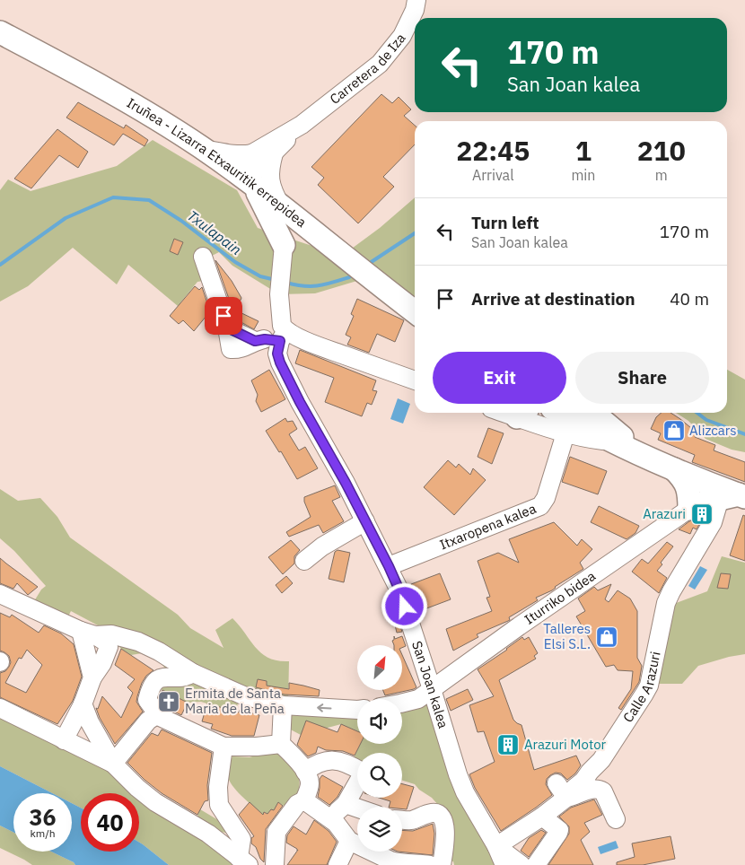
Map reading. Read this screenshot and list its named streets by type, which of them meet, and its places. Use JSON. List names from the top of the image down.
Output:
{
  "streets": {
    "main road": ["Iruñea - Lizarra Etxauritik errepidea"],
    "street": [
      "Carretera de Iza",
      "Itxaropena kalea",
      "Iturriko bidea",
      "San Joan kalea",
      "Calle Arazuri"
    ]
  },
  "crossings": [
    ["Carretera de Iza", "Iruñea - Lizarra Etxauritik errepidea"],
    ["Itxaropena kalea", "San Joan kalea"],
    ["Iturriko bidea", "San Joan kalea"],
    ["Iturriko bidea", "Calle Arazuri"]
  ],
  "water": ["Txulapain"],
  "places": {
    "shop": ["Alizcars", "Talleres Elsi S.L."],
    "building": ["Arazuri", "Arazuri Motor"],
    "church": ["Ermita de Santa Maria de la Peña"]
  },
  "north": "top right",
  "page": {
    "turn": ["170 m", "San Joan kalea"],
    "eta": [
      "22:45",
      "Arrival",
      "1",
      "min",
      "210",
      "m"
    ],
    "list": [
      {
        "name": "Turn left",
        "note": "San Joan kalea",
        "value": "170 m"
      },
      {
        "name": "Arrive at destination",
        "value": "40 m"
      }
    ],
    "buttons": ["Exit", "Share"],
    "speed": "36 km/h",
    "limit": "40"
  }
}
